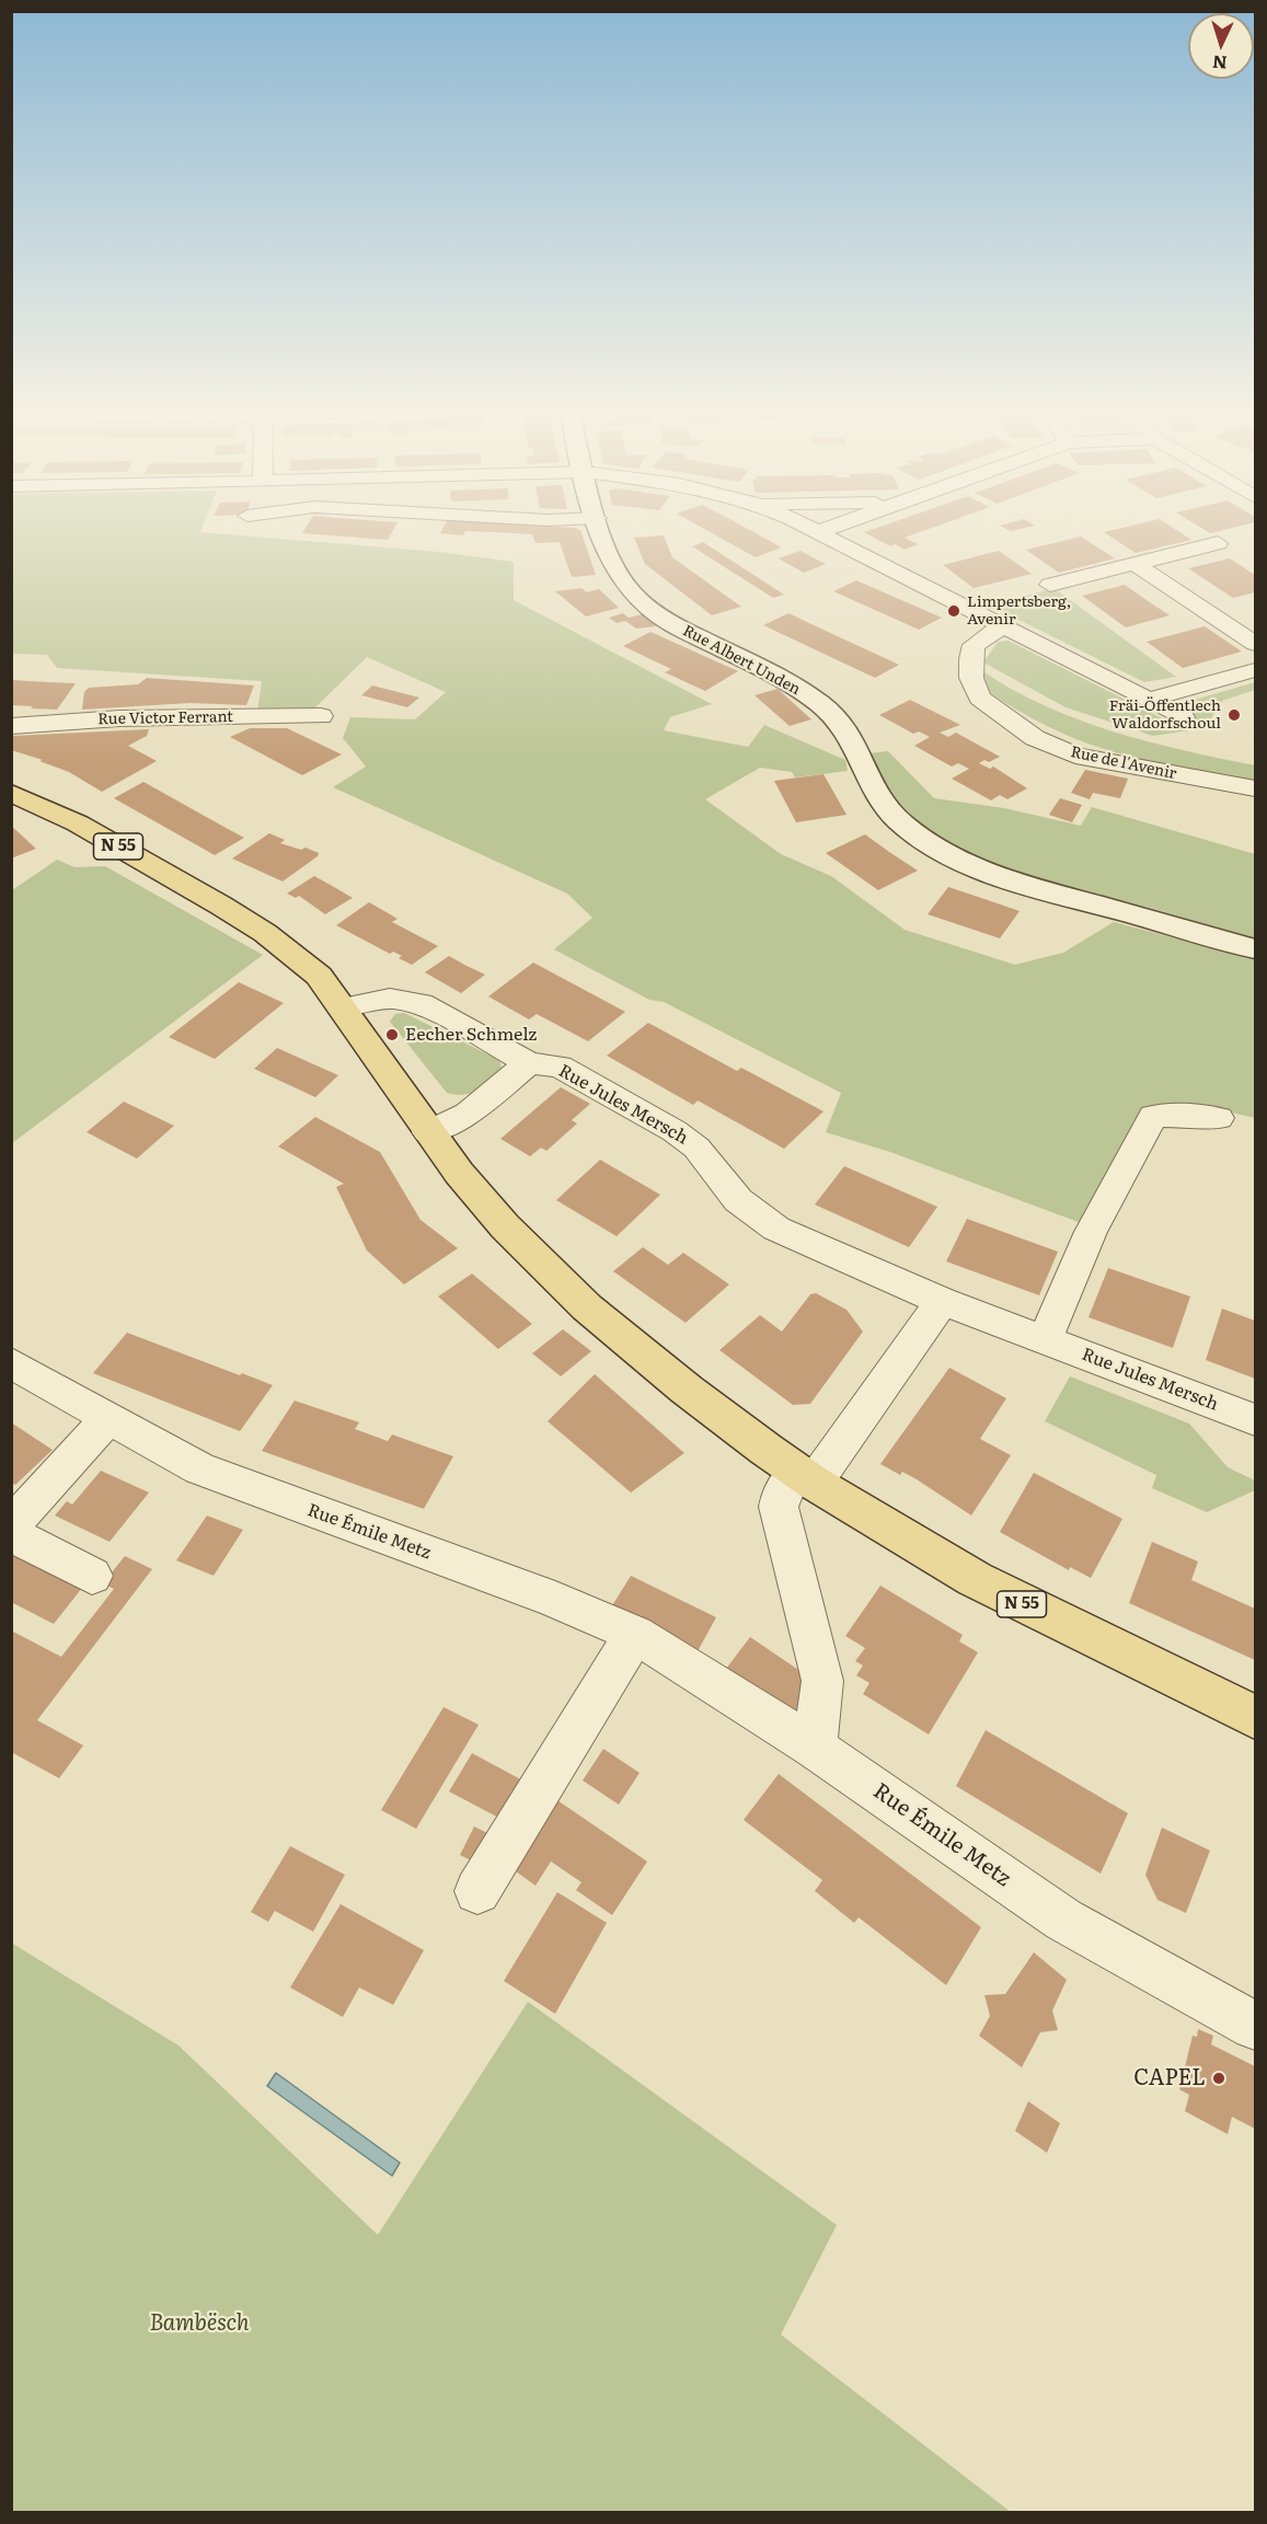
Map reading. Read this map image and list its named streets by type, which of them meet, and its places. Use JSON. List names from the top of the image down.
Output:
{
  "streets": {
    "main road": ["Rue Albert Unden", "N 55"],
    "street": [
      "Rue Victor Ferrant",
      "Rue de l'Avenir",
      "Rue Jules Mersch",
      "Rue Émile Metz"
    ]
  },
  "parks": ["Bambësch"],
  "places": [
    "Limpertsberg, Avenir",
    "Fräi-Öffentlech Waldorfschoul",
    "Eecher Schmelz",
    "CAPEL"
  ],
  "north": "bottom"
}
